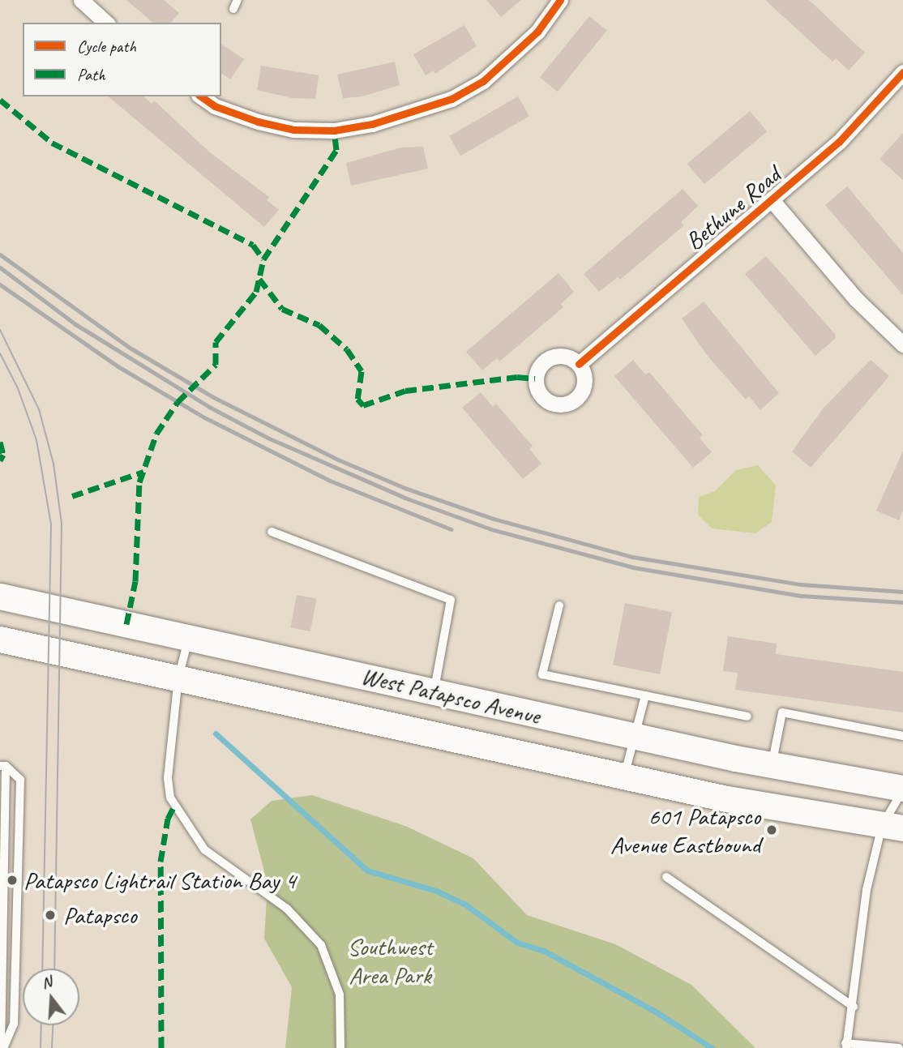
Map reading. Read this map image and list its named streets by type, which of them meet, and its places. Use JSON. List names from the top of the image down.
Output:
{
  "streets": {
    "main road": ["West Patapsco Avenue"],
    "street": ["Bethune Road"]
  },
  "parks": ["Southwest Area Park"],
  "places": ["601 Patapsco Avenue Eastbound", "Patapsco Lightrail Station Bay 4", "Patapsco"],
  "legend": ["Cycle path", "Path"],
  "north": "top"
}
